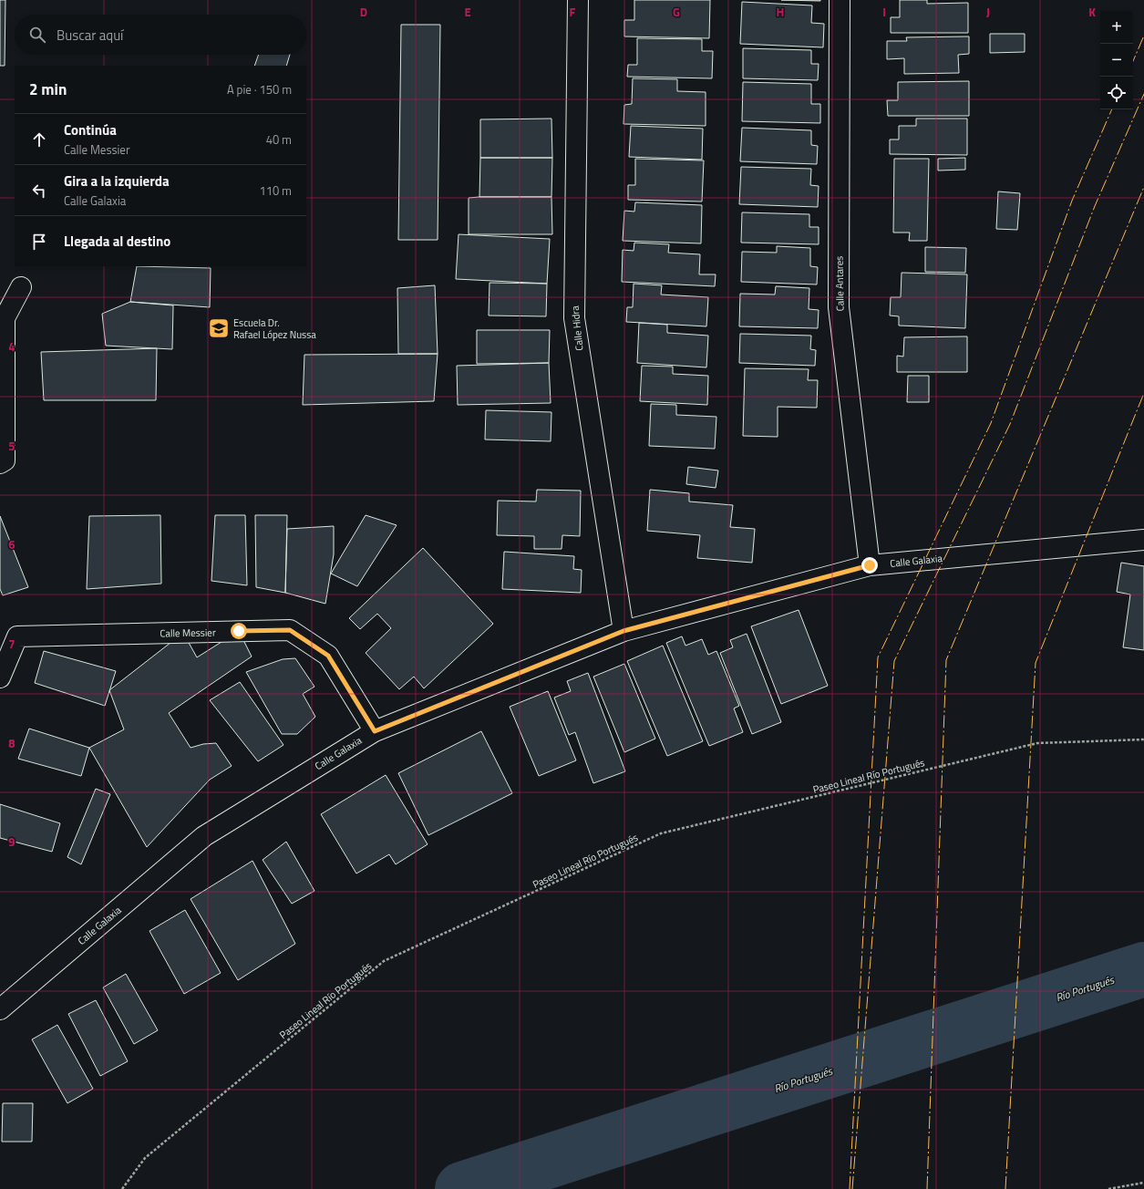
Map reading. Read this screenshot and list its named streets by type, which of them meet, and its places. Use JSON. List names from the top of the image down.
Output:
{
  "streets": {
    "street": [
      "Calle Antares",
      "Calle Hidra",
      "Calle Galaxia",
      "Calle Messier"
    ],
    "path": ["Paseo Lineal Río Portugués"]
  },
  "crossings": [
    ["Calle Antares", "Calle Galaxia"],
    ["Calle Hidra", "Calle Galaxia"],
    ["Calle Galaxia", "Calle Messier"]
  ],
  "water": ["Río Portugués"],
  "places": {
    "school or university": ["Escuela Dr. Rafael López Nussa"]
  },
  "page": {
    "map_buttons": ["+", "−"],
    "search": "Buscar aquí",
    "heading": ["2 min", "A pie · 150 m"],
    "list": [
      ["Continúa", "Calle Messier", "40 m"],
      ["Gira a la izquierda", "Calle Galaxia", "110 m"],
      "Llegada al destino"
    ]
  },
  "grid": {
    "columns": [
      "D",
      "E",
      "F",
      "G",
      "H",
      "I",
      "J",
      "K"
    ],
    "rows": [
      "4",
      "5",
      "6",
      "7",
      "8",
      "9"
    ]
  }
}
